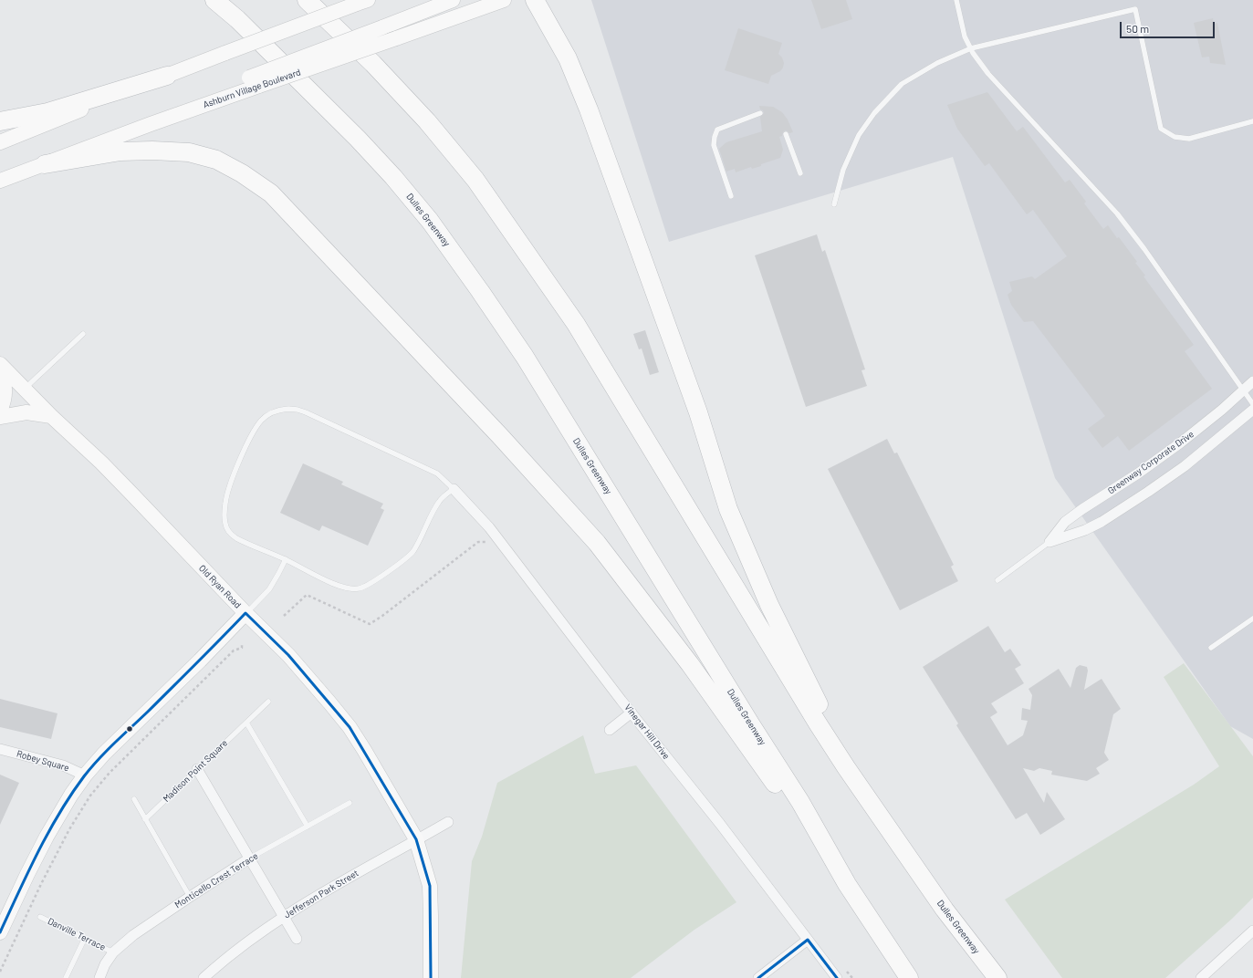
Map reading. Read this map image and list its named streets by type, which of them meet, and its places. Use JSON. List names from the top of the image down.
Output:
{
  "streets": {
    "highway": ["Dulles Greenway"],
    "street": [
      "Ashburn Village Boulevard",
      "Greenway Corporate Drive",
      "Old Ryan Road",
      "Vinegar Hill Drive",
      "Robey Square",
      "Monticello Crest Terrace",
      "Jefferson Park Street"
    ],
    "lane": ["Madison Point Square", "Danville Terrace"]
  },
  "crossings": [
    ["Old Ryan Road", "Robey Square"],
    ["Monticello Crest Terrace", "Danville Terrace"]
  ],
  "scale_bar": "50 m"
}
